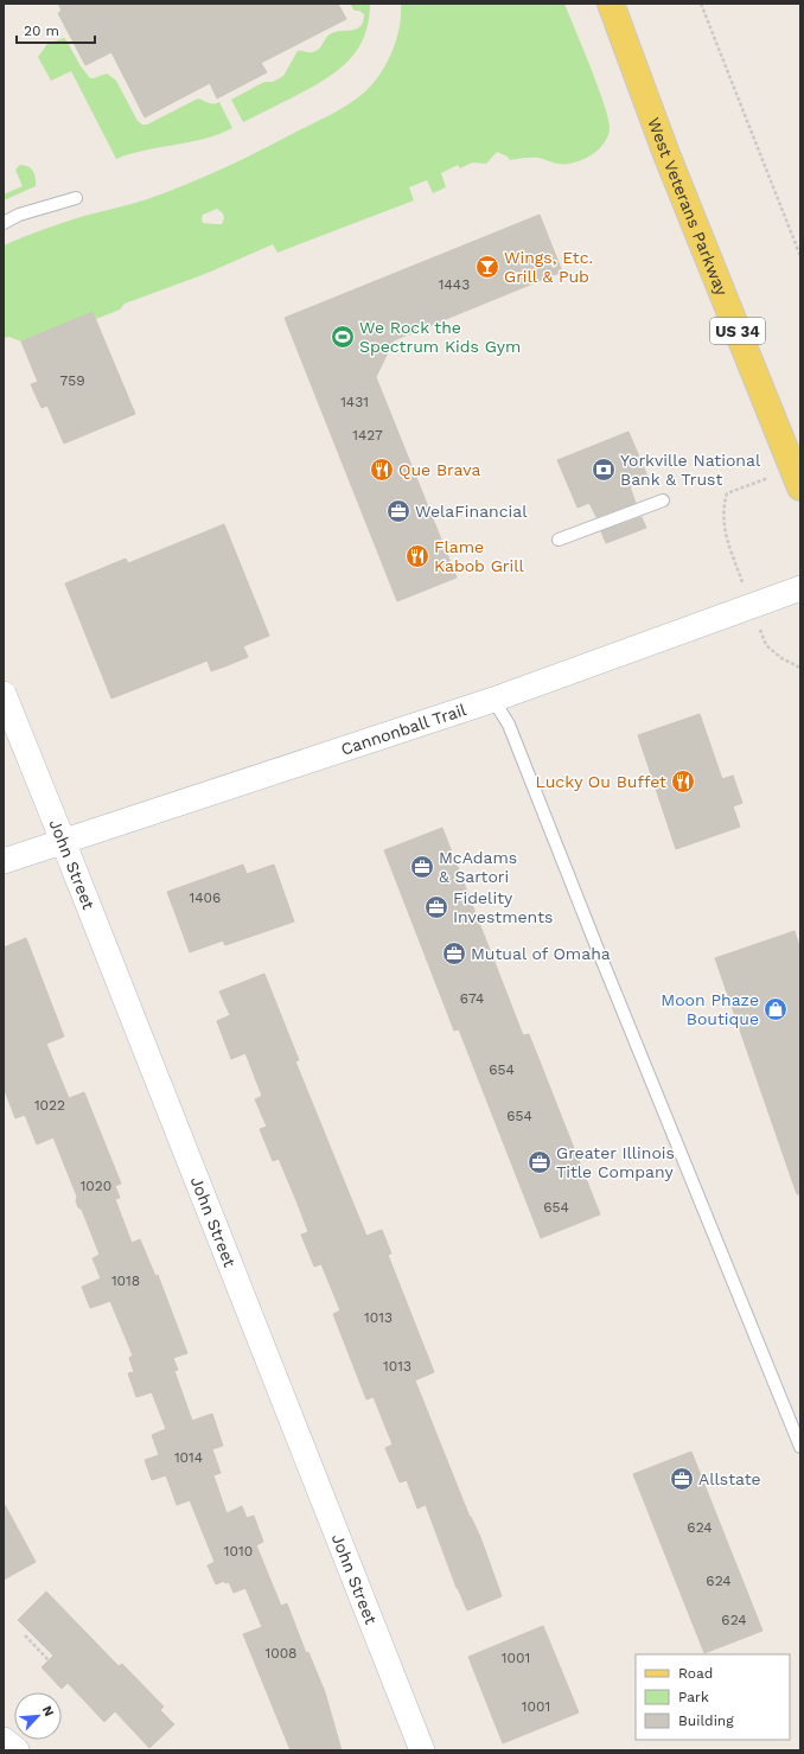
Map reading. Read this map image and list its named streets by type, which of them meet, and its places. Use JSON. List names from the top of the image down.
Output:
{
  "streets": {
    "main road": ["West Veterans Parkway", "US 34"],
    "street": ["Cannonball Trail", "John Street"]
  },
  "crossings": [
    ["Cannonball Trail", "John Street"]
  ],
  "places": {
    "bar": ["Wings, Etc. Grill & Pub"],
    "sports": ["We Rock the Spectrum Kids Gym"],
    "restaurant": ["Que Brava", "Flame Kabob Grill", "Lucky Ou Buffet"],
    "bank": ["Yorkville National Bank & Trust"],
    "office": [
      "WelaFinancial",
      "McAdams & Sartori",
      "Fidelity Investments",
      "Mutual of Omaha",
      "Greater Illinois Title Company",
      "Allstate"
    ],
    "shop": ["Moon Phaze Boutique"]
  },
  "house_numbers": [
    "1443",
    "759",
    "1431",
    "1427",
    "1406",
    "674",
    "654",
    "1022",
    "654",
    "1020",
    "654",
    "1018",
    "1013",
    "1013",
    "1014",
    "624",
    "1010",
    "624",
    "624",
    "1008",
    "1001",
    "1001"
  ],
  "legend": ["Road", "Park", "Building"],
  "scale_bar": "20 m",
  "north": "top right"
}
